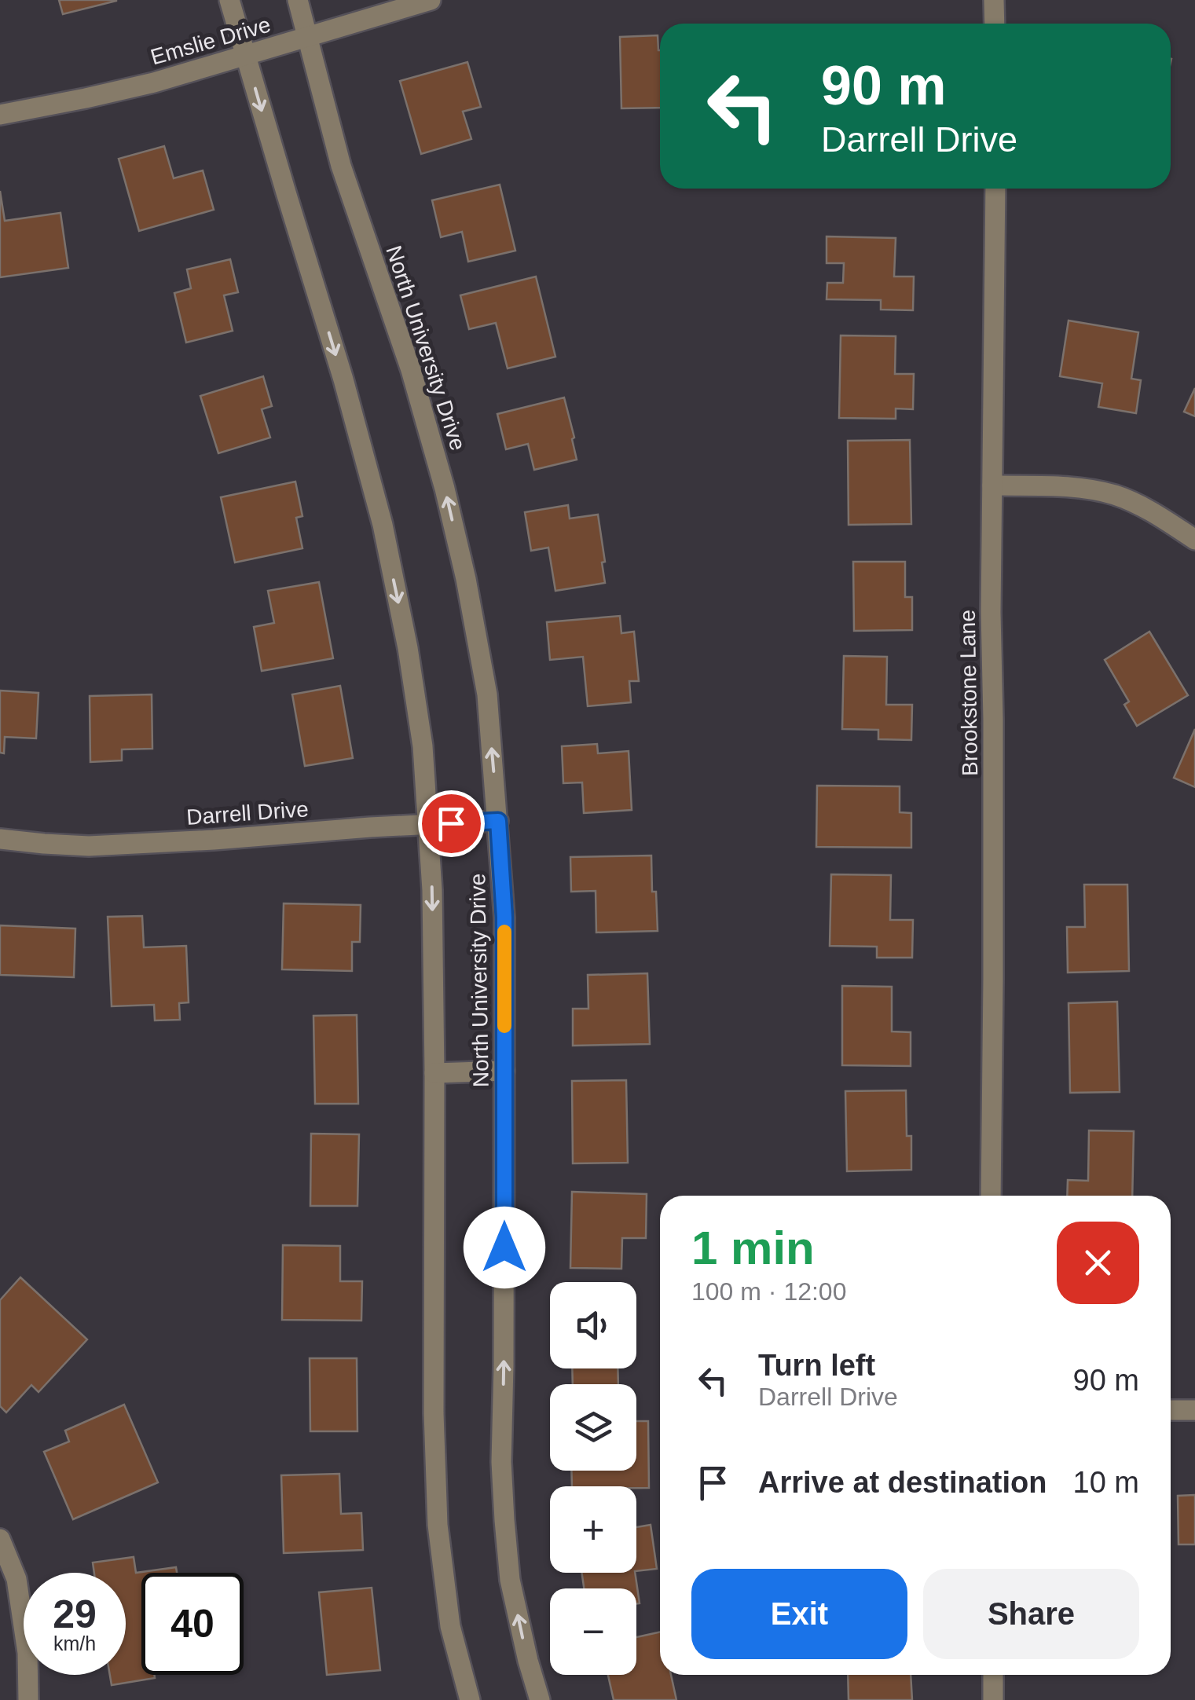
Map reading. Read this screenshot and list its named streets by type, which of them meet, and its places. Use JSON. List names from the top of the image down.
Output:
{
  "streets": {
    "street": [
      "Emslie Drive",
      "North University Drive",
      "Brookstone Lane",
      "Darrell Drive"
    ]
  },
  "crossings": [
    ["Emslie Drive", "North University Drive"],
    ["North University Drive", "Darrell Drive"]
  ],
  "page": {
    "turn": ["90 m", "Darrell Drive"],
    "heading": ["1 min", "100 m · 12:00"],
    "map_buttons": ["+", "−"],
    "list": [
      {
        "name": "Turn left",
        "note": "Darrell Drive",
        "value": "90 m"
      },
      {
        "name": "Arrive at destination",
        "value": "10 m"
      }
    ],
    "buttons": ["Exit", "Share"],
    "speed": "29 km/h",
    "limit": "40"
  }
}
